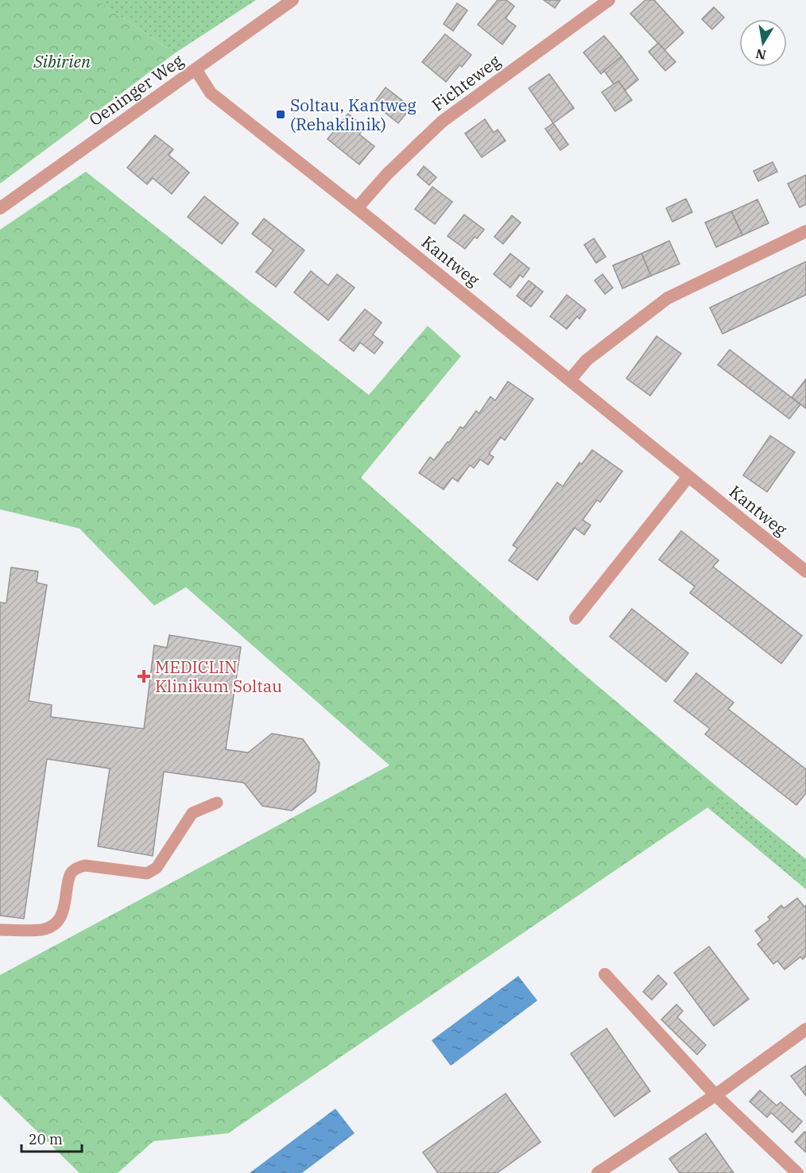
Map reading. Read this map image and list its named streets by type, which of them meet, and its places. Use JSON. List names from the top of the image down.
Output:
{
  "streets": {
    "street": ["Fichteweg", "Oeninger Weg", "Kantweg"]
  },
  "crossings": [
    ["Fichteweg", "Kantweg"],
    ["Oeninger Weg", "Kantweg"]
  ],
  "parks": ["Sibirien"],
  "places": {
    "transit": ["Soltau, Kantweg (Rehaklinik)"],
    "health": ["MEDICLIN Klinikum Soltau"]
  },
  "scale_bar": "20 m",
  "north": "bottom"
}
